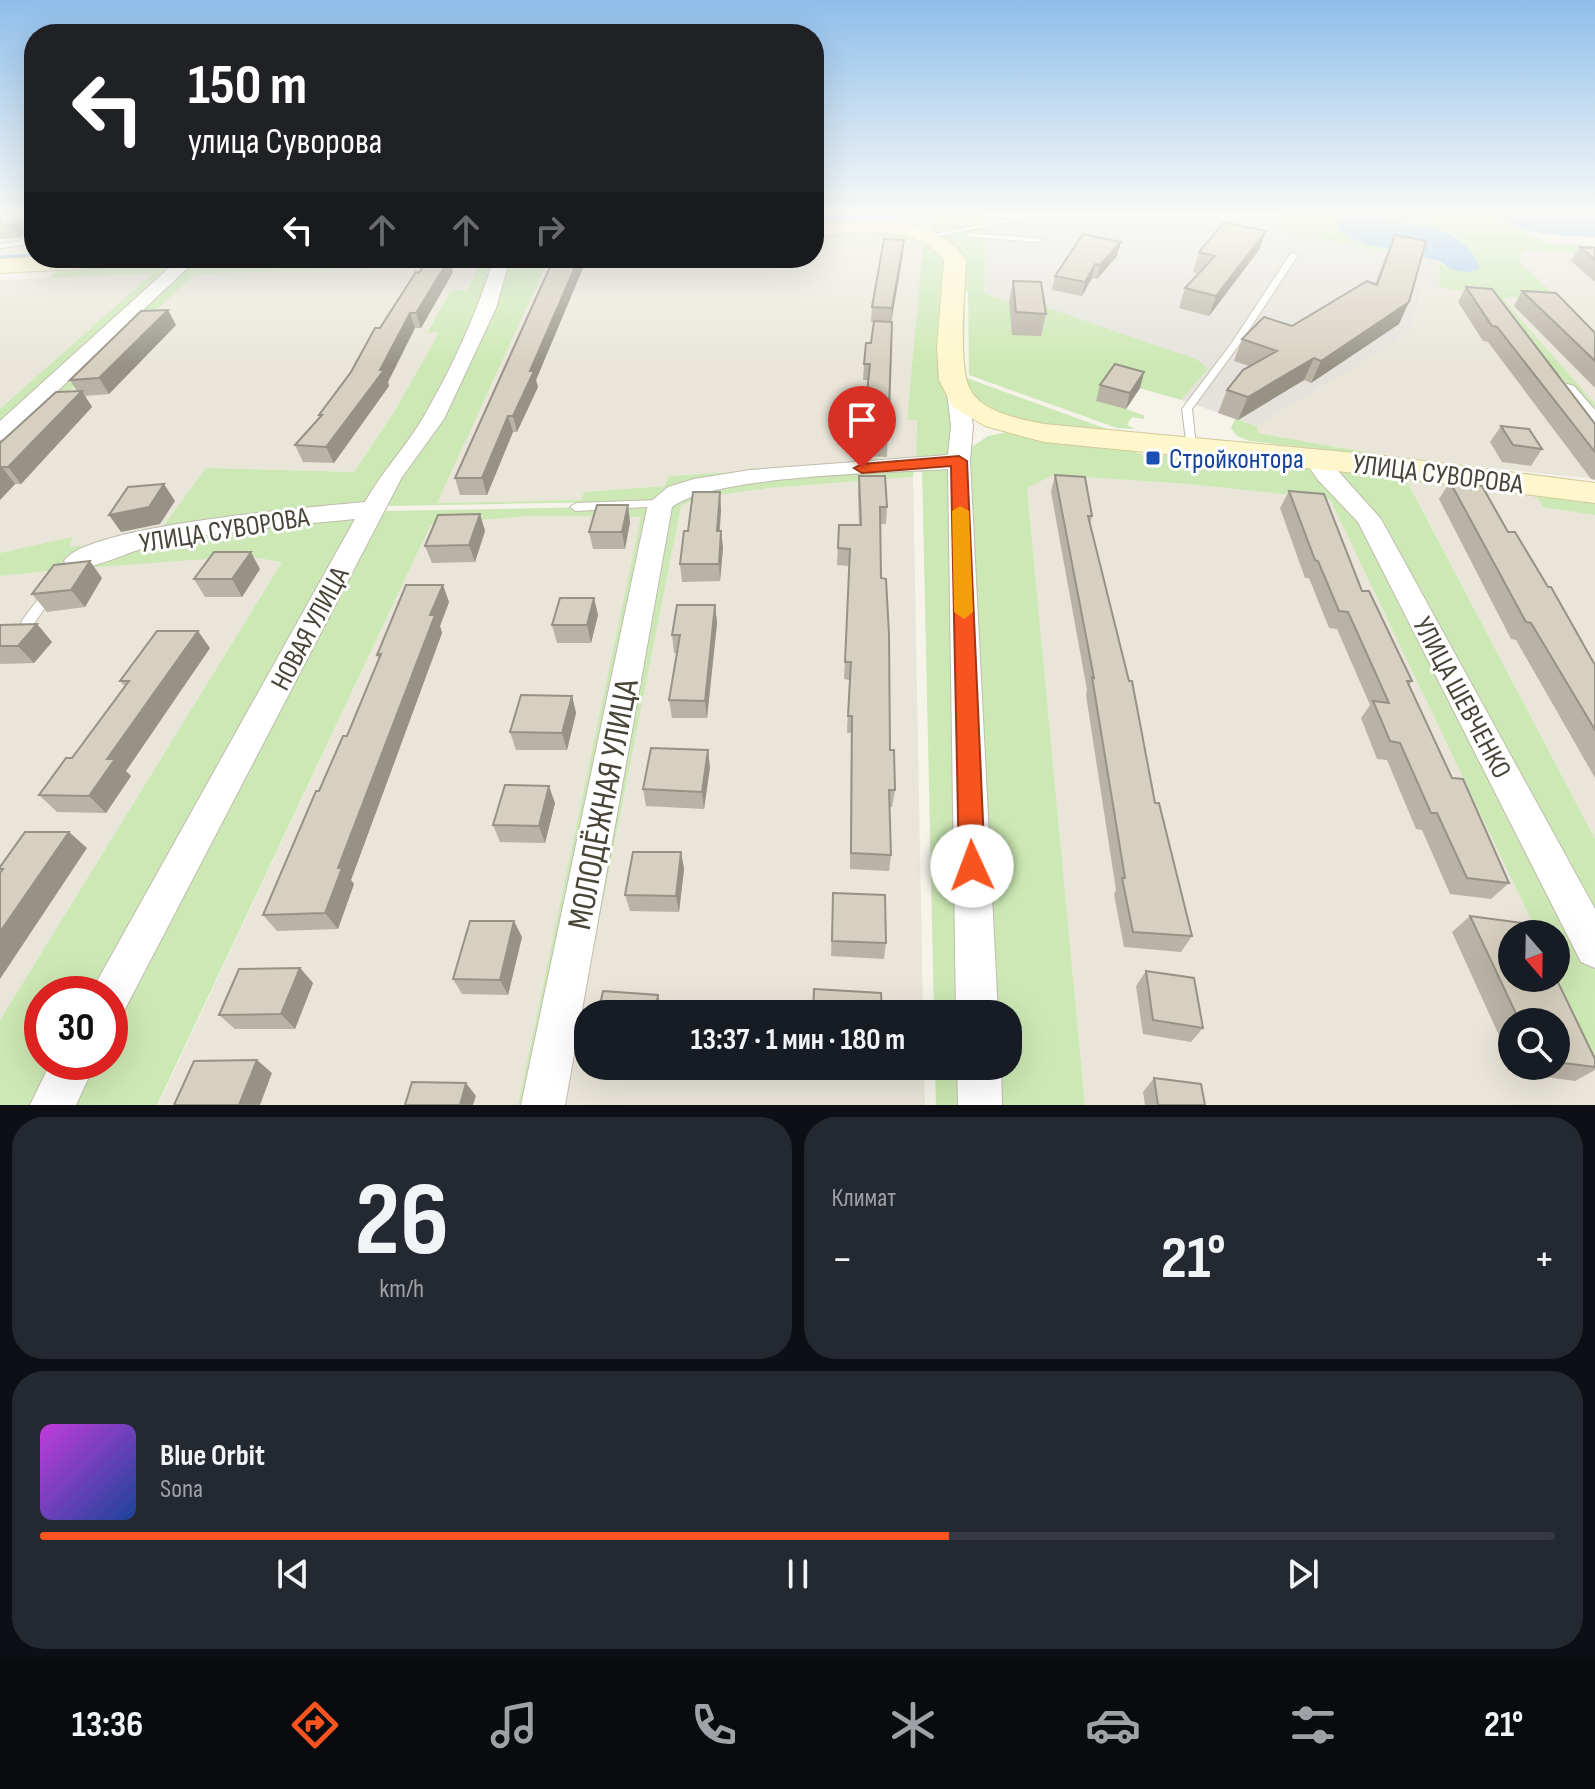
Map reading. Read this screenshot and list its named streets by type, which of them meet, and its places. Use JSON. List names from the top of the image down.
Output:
{
  "streets": {
    "main road": ["УЛИЦА СУВОРОВА"],
    "street": ["НОВАЯ УЛИЦА", "УЛИЦА ШЕВЧЕНКО", "МОЛОДЁЖНАЯ УЛИЦА"]
  },
  "crossings": [
    ["УЛИЦА СУВОРОВА", "НОВАЯ УЛИЦА"],
    ["УЛИЦА СУВОРОВА", "УЛИЦА ШЕВЧЕНКО"]
  ],
  "places": {
    "transit": ["Стройконтора"]
  },
  "north": "bottom",
  "page": {
    "turn": ["150 m", "улица Суворова"],
    "limit": "30",
    "trip": "13:37 · 1 мин · 180 m",
    "tile": [
      ["26", "km/h"],
      "Климат"
    ],
    "heat": ["−", "21°", "+"],
    "song": ["Blue Orbit", "Sona"],
    "tabs": ["13:36", "21°"]
  }
}
